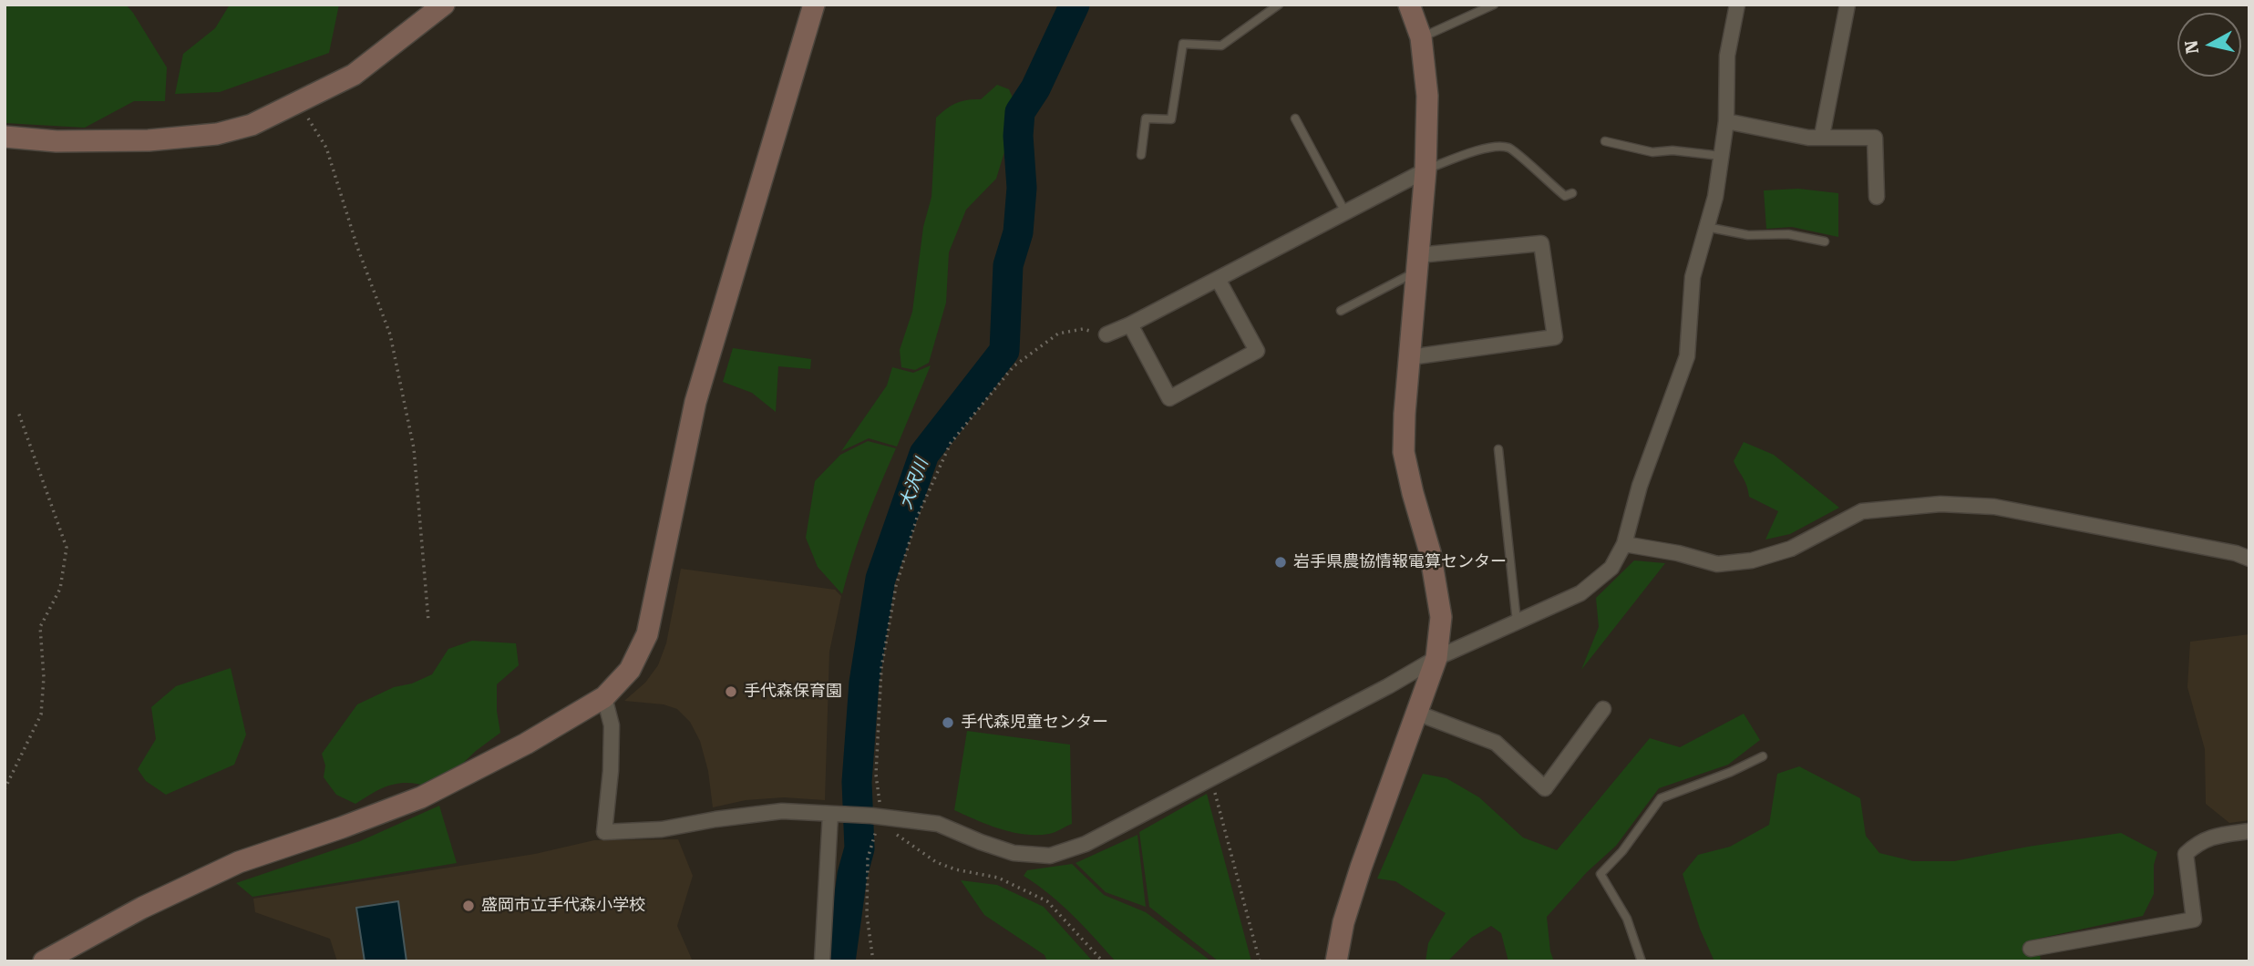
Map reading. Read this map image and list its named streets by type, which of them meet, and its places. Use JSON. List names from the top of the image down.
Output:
{
  "water": ["大沢川"],
  "places": [
    "岩手県農協情報電算センター",
    "手代森保育園",
    "手代森児童センター",
    "盛岡市立手代森小学校"
  ],
  "north": "left"
}
